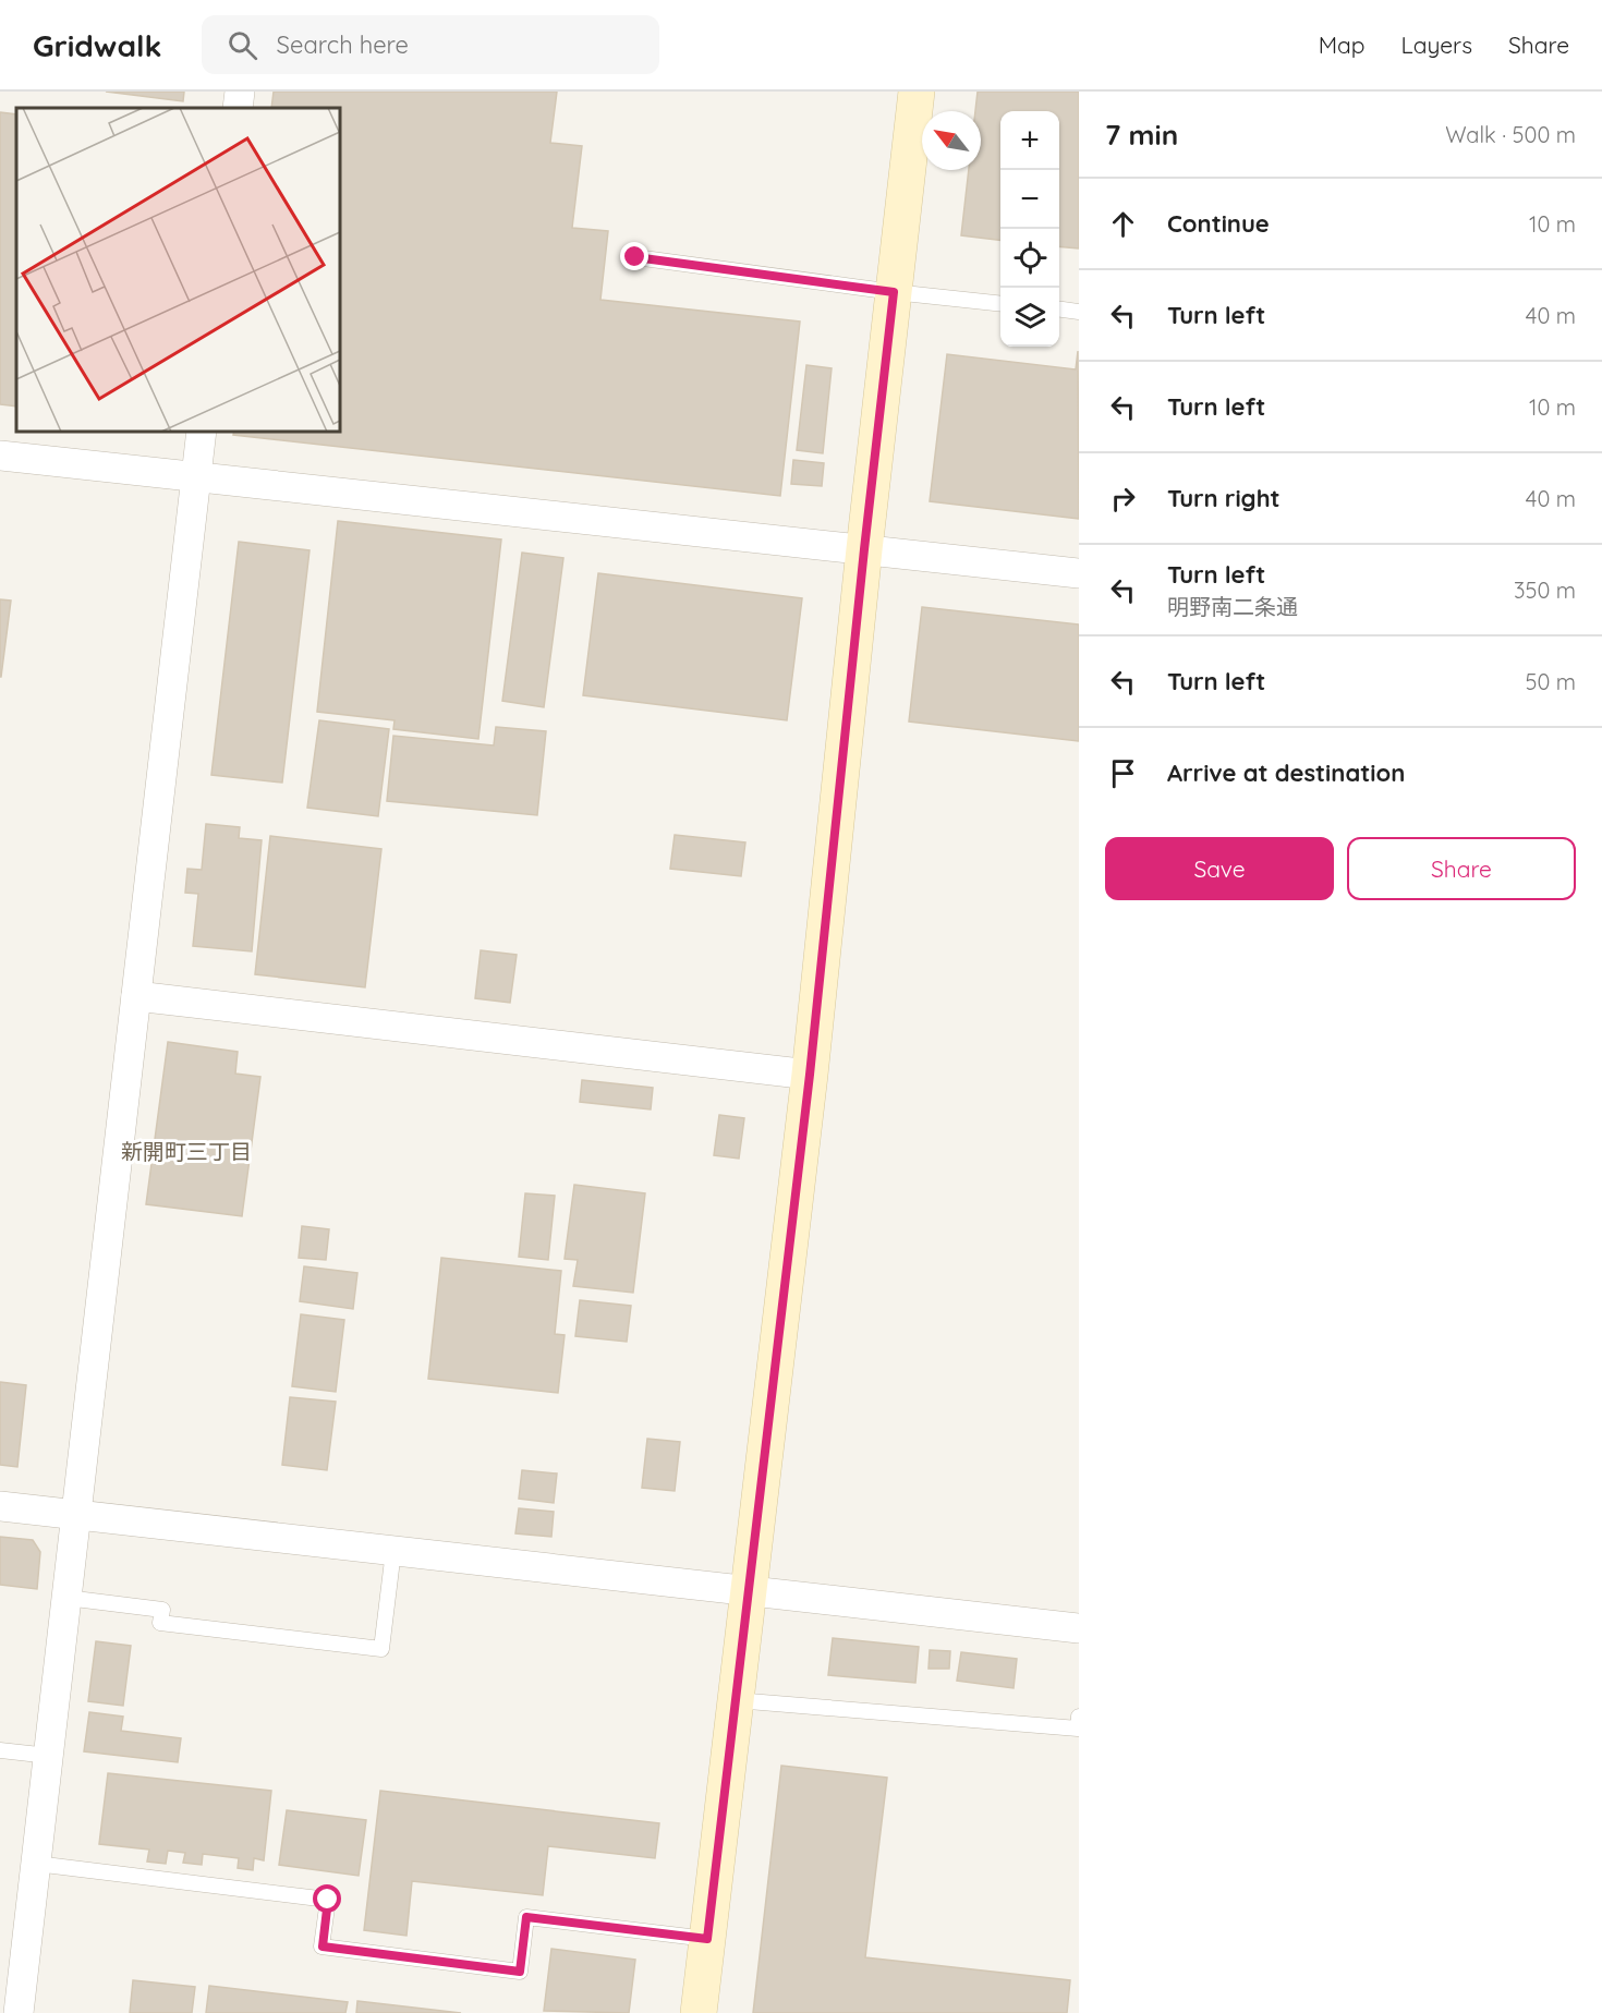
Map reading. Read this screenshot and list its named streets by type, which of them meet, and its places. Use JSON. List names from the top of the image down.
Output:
{
  "districts": ["新開町三丁目"],
  "north": "top left",
  "page": {
    "header": "Gridwalk",
    "search": "Search here",
    "nav": ["Map", "Layers", "Share"],
    "heading": ["7 min", "Walk · 500 m"],
    "map_buttons": ["+", "−"],
    "list": [
      ["Continue", "10 m"],
      ["Turn left", "40 m"],
      ["Turn left", "10 m"],
      ["Turn right", "40 m"],
      ["Turn left", "明野南二条通", "350 m"],
      ["Turn left", "50 m"],
      "Arrive at destination"
    ],
    "buttons": ["Save", "Share"]
  }
}
